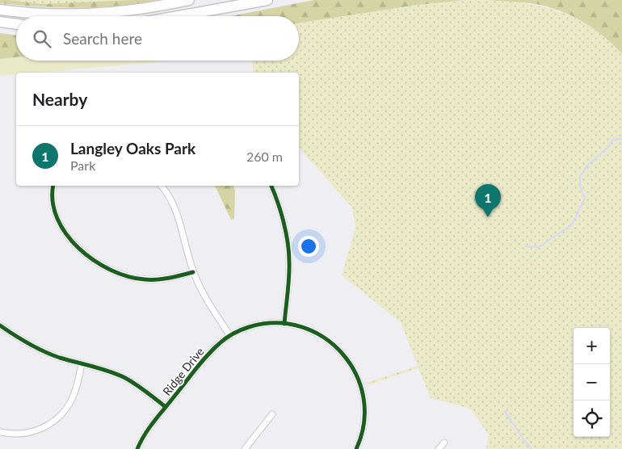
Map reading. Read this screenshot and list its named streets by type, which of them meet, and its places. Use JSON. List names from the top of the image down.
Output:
{
  "streets": {
    "street": ["Ridge Drive"]
  },
  "page": {
    "search": "Search here",
    "heading": "Nearby",
    "list": [
      {
        "mark": "1",
        "name": "Langley Oaks Park",
        "note": "Park",
        "value": "260 m"
      }
    ],
    "pins": "1",
    "map_buttons": ["+", "−"]
  }
}
